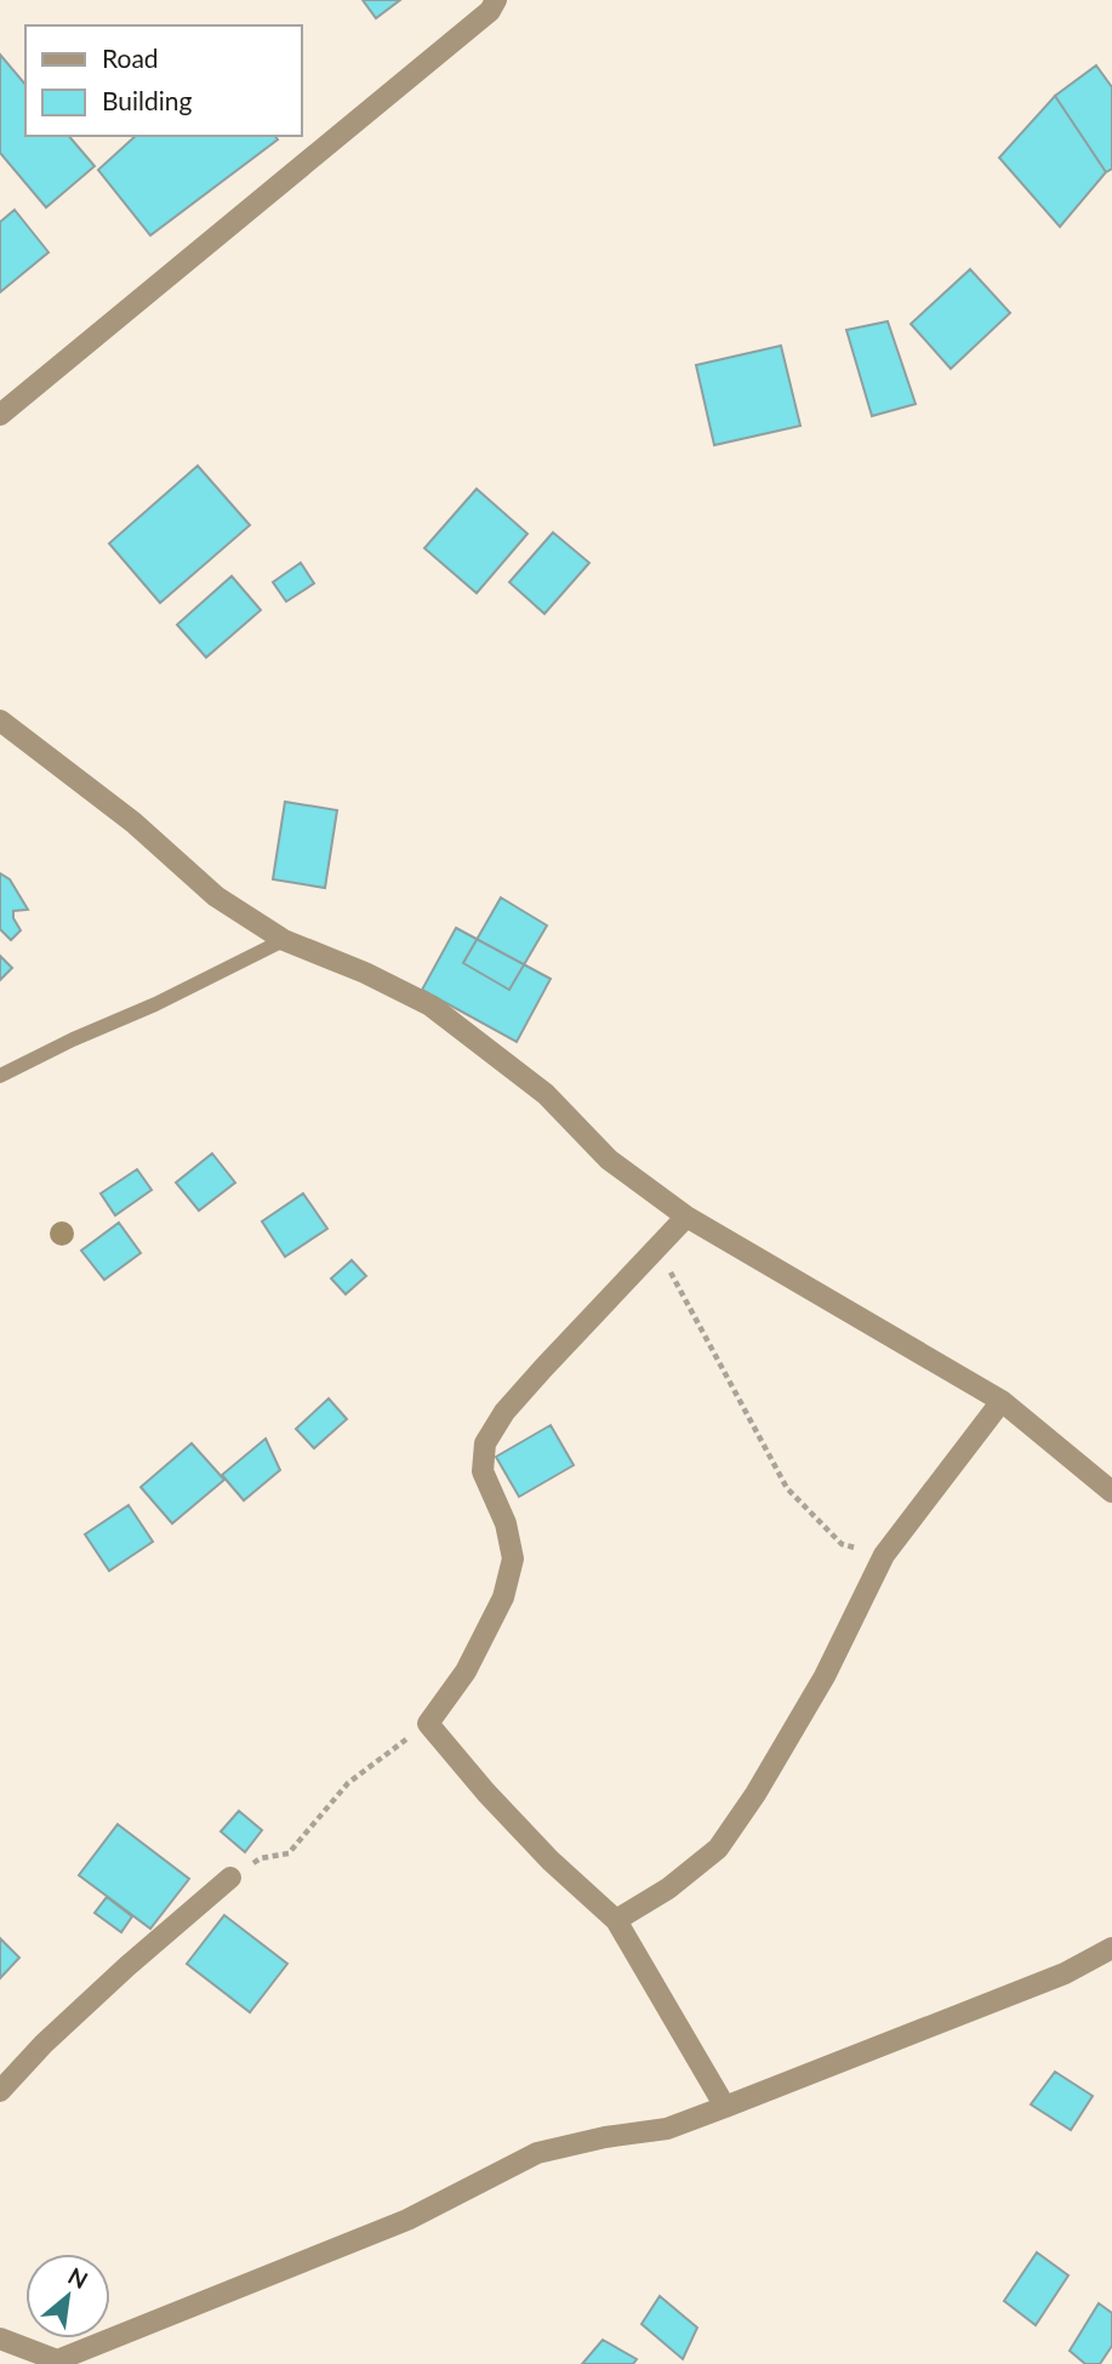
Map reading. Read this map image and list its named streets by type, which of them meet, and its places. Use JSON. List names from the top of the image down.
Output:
{
  "legend": ["Road", "Building"],
  "north": "top right"
}
